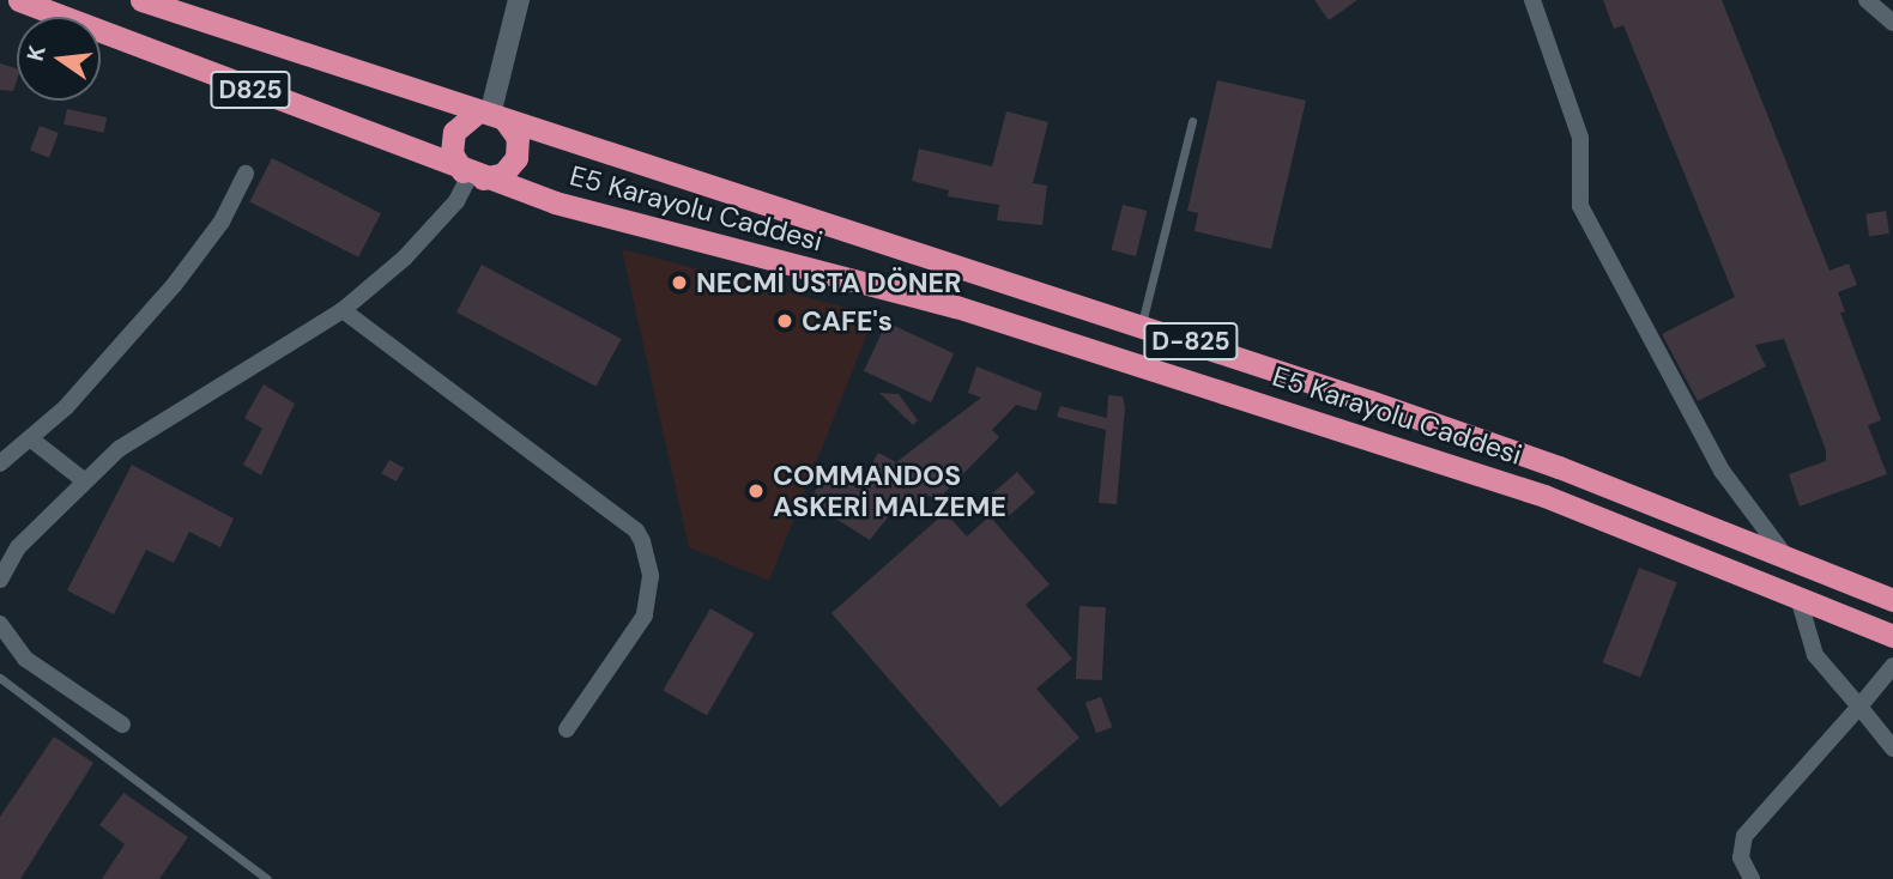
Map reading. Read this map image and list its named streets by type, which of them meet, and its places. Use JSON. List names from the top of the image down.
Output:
{
  "streets": {
    "highway": ["D825", "E5 Karayolu Caddesi", "D-825"]
  },
  "places": ["NECMİ USTA DÖNER", "CAFE's", "COMMANDOS ASKERİ MALZEME"],
  "north": "left"
}
